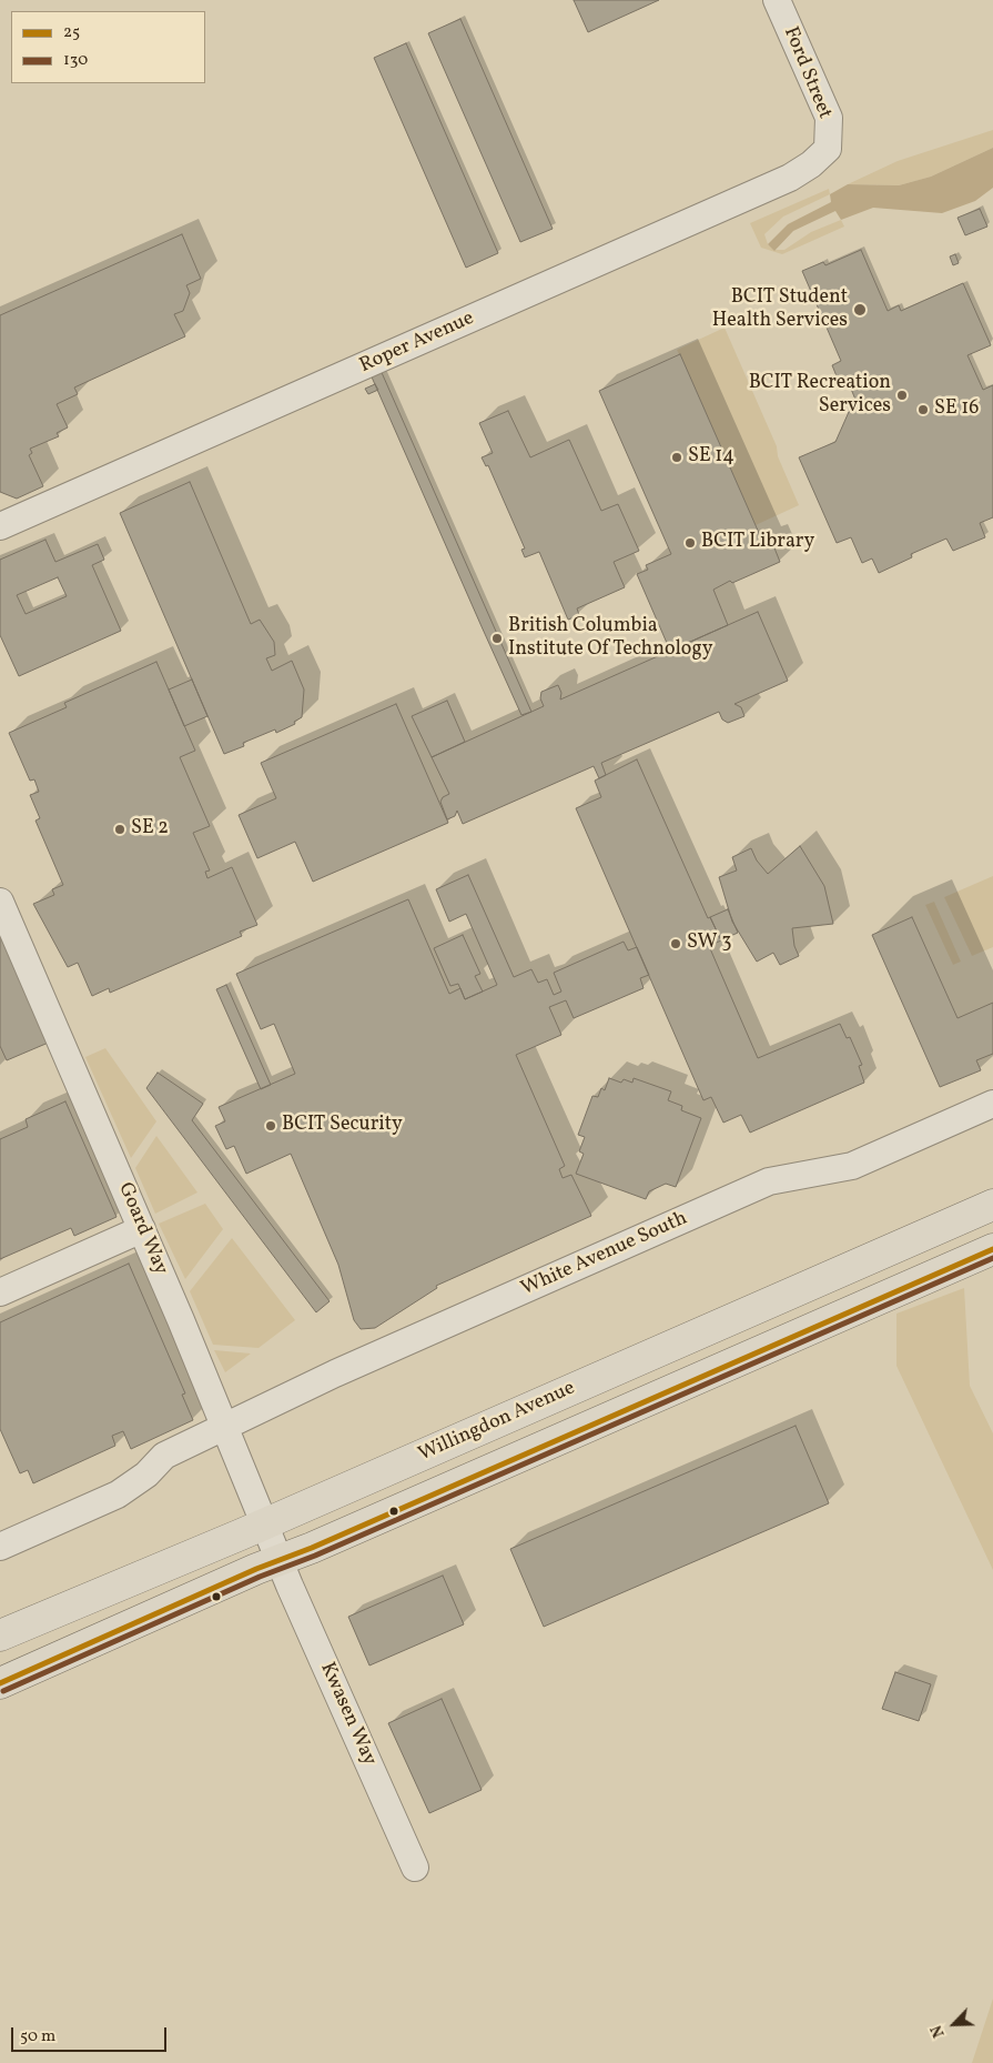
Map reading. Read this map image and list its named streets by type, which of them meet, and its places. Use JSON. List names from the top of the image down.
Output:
{
  "streets": {
    "main road": ["Willingdon Avenue"],
    "street": [
      "Ford Street",
      "Roper Avenue",
      "Goard Way",
      "White Avenue South",
      "Kwasen Way"
    ]
  },
  "crossings": [
    ["Ford Street", "Roper Avenue"],
    ["Goard Way", "White Avenue South"],
    ["Goard Way", "Willingdon Avenue"],
    ["Goard Way", "Kwasen Way"],
    ["Willingdon Avenue", "Kwasen Way"]
  ],
  "places": [
    "BCIT Student Health Services",
    "BCIT Recreation Services",
    "SE 16",
    "SE 14",
    "BCIT Library",
    "British Columbia Institute Of Technology",
    "SE 2",
    "SW 3",
    "BCIT Security"
  ],
  "lines": ["transit line 25", "transit line 130"],
  "legend": ["25", "130"],
  "scale_bar": "50 m",
  "north": "bottom left"
}
